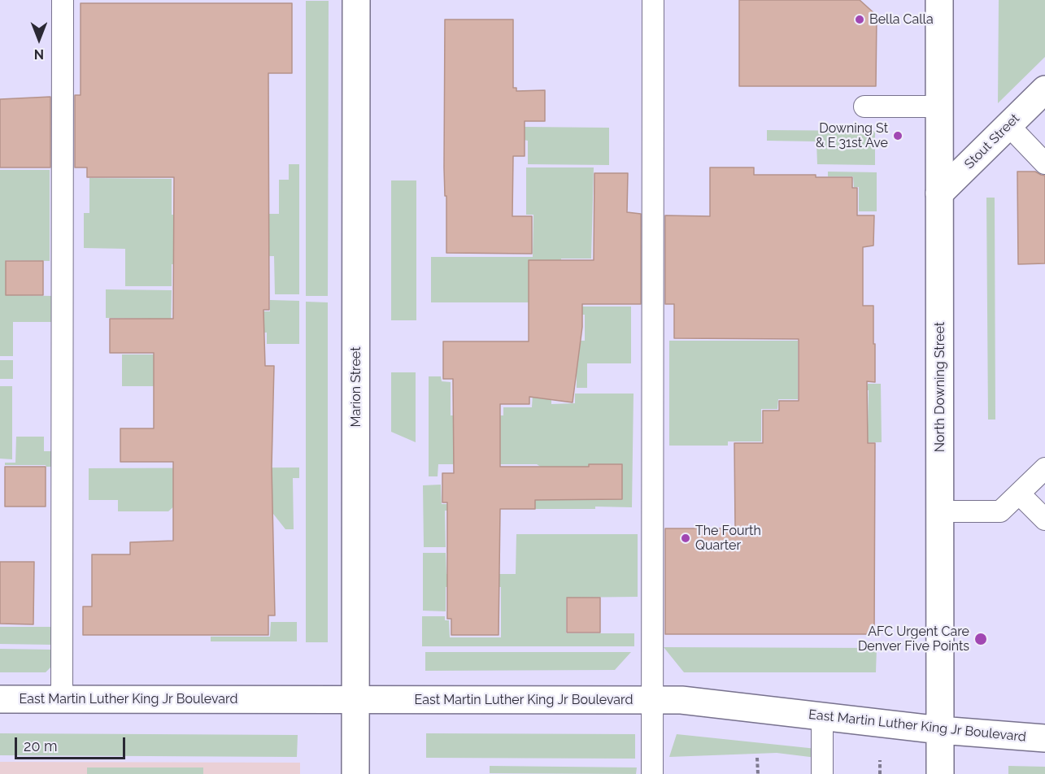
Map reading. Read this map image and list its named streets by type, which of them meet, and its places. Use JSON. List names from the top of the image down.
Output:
{
  "streets": {
    "main road": [
      "Stout Street",
      "Marion Street",
      "North Downing Street",
      "East Martin Luther King Jr Boulevard"
    ]
  },
  "crossings": [
    ["Stout Street", "North Downing Street"],
    ["Marion Street", "East Martin Luther King Jr Boulevard"],
    ["North Downing Street", "East Martin Luther King Jr Boulevard"]
  ],
  "places": [
    "Bella Calla",
    "Downing St & E 31st Ave",
    "The Fourth Quarter",
    "AFC Urgent Care Denver Five Points"
  ],
  "scale_bar": "20 m",
  "north": "bottom"
}
